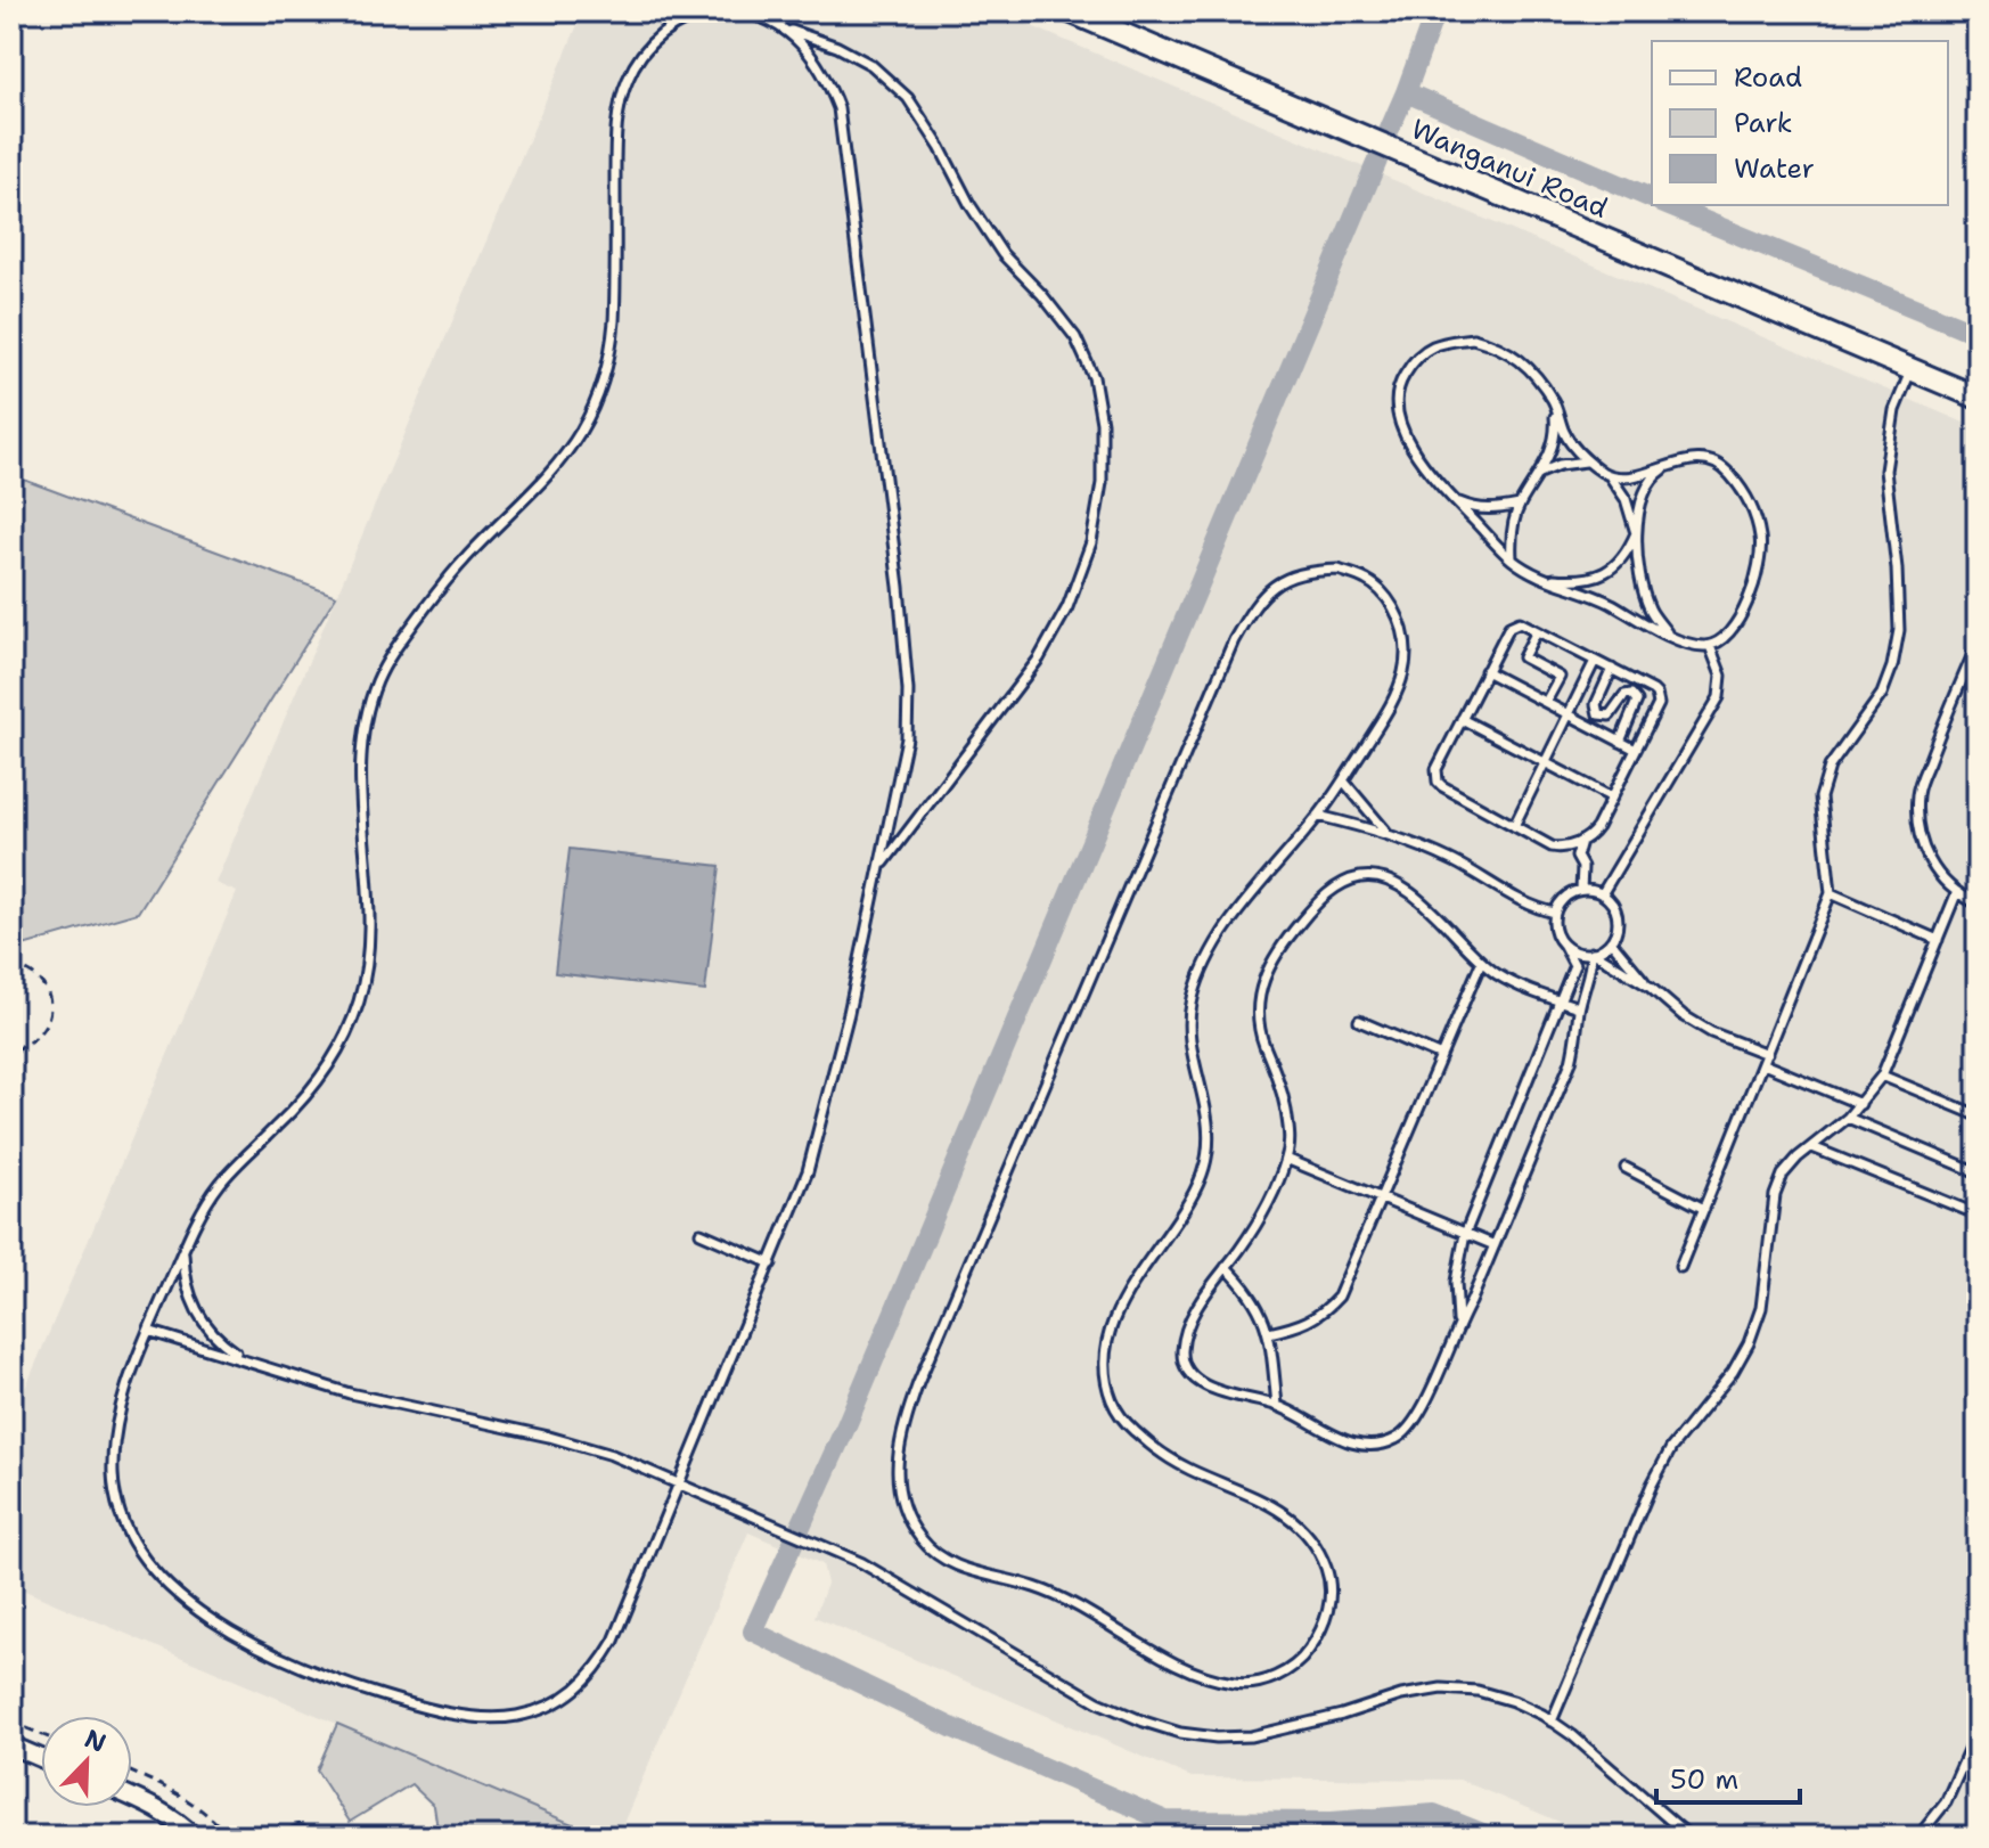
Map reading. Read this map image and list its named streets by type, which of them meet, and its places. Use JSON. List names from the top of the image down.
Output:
{
  "streets": {
    "street": ["Wanganui Road"]
  },
  "legend": ["Road", "Park", "Water"],
  "scale_bar": "50 m",
  "north": "top right"
}
